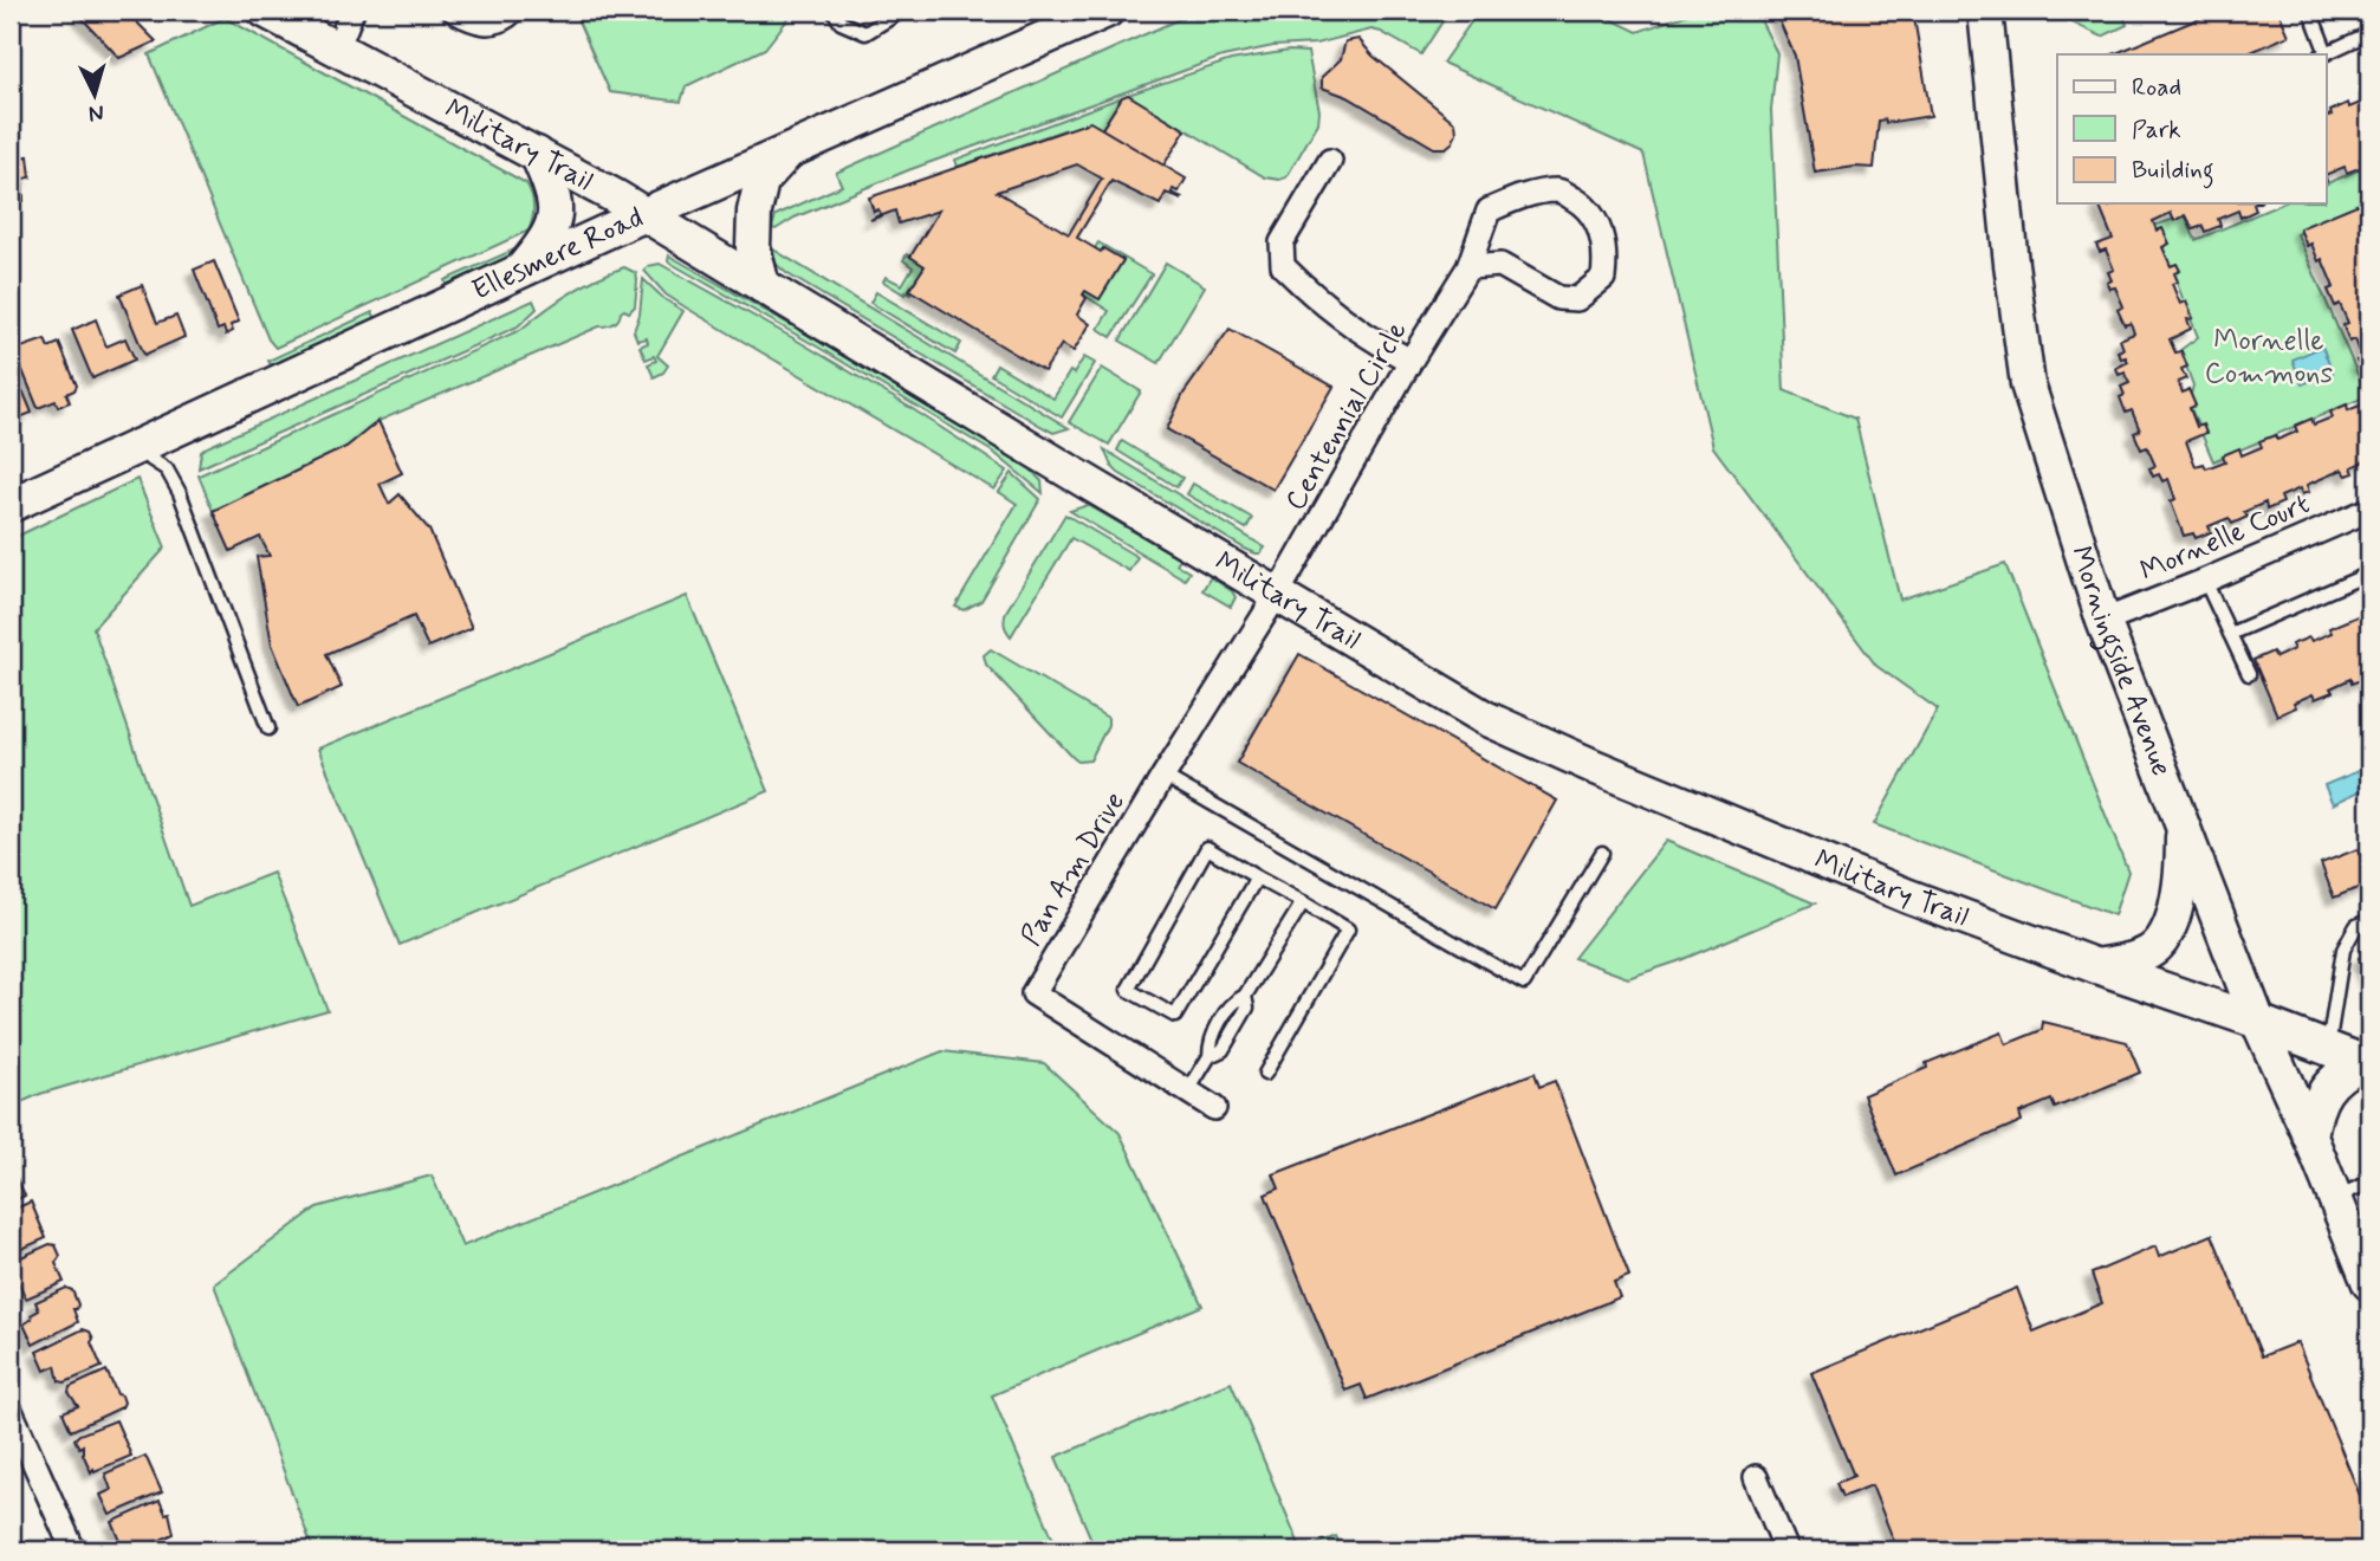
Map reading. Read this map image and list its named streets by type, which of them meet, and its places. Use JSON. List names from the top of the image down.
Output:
{
  "streets": {
    "main road": ["Military Trail", "Ellesmere Road", "Morningside Avenue"],
    "street": ["Centennial Circle", "Mornelle Court", "Pan Am Drive"]
  },
  "crossings": [
    ["Military Trail", "Ellesmere Road"],
    ["Military Trail", "Centennial Circle"],
    ["Military Trail", "Morningside Avenue"],
    ["Military Trail", "Pan Am Drive"],
    ["Centennial Circle", "Pan Am Drive"],
    ["Mornelle Court", "Morningside Avenue"]
  ],
  "parks": ["Mornelle Commons"],
  "legend": ["Road", "Park", "Building"],
  "north": "bottom"
}
